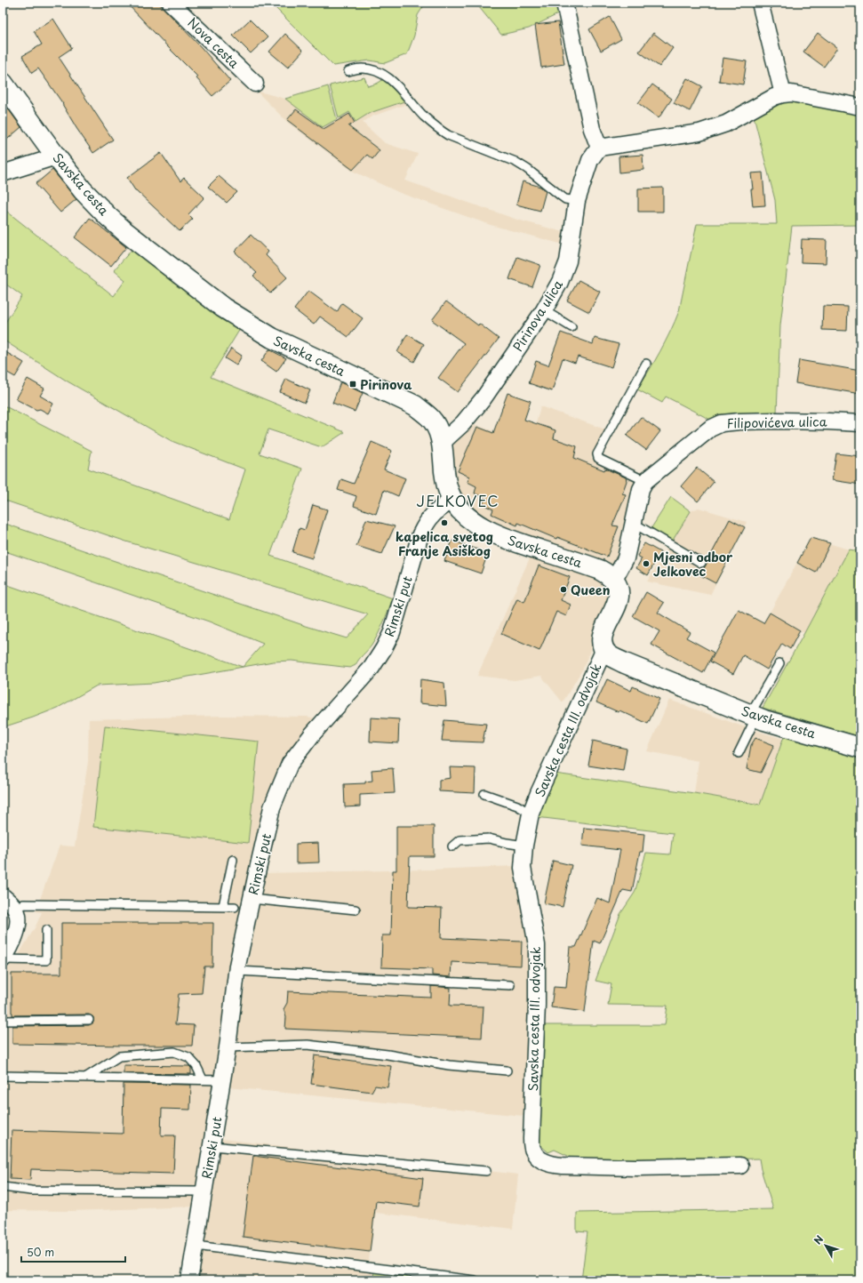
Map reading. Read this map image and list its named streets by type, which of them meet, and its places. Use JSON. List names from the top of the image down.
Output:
{
  "streets": {
    "street": [
      "Nova cesta",
      "Savska cesta",
      "Pirinova ulica",
      "Filipovićeva ulica",
      "Rimski put",
      "Savska cesta III. odvojak"
    ]
  },
  "crossings": [
    ["Savska cesta", "Pirinova ulica"],
    ["Savska cesta", "Filipovićeva ulica"],
    ["Savska cesta", "Rimski put"],
    ["Savska cesta", "Savska cesta III. odvojak"]
  ],
  "districts": ["JELKOVEC"],
  "places": {
    "transit": ["Pirinova"],
    "other": ["kapelica svetog Franje Asiškog", "Mjesni odbor Jelkovec", "Queen"]
  },
  "scale_bar": "50 m",
  "north": "top left"
}
